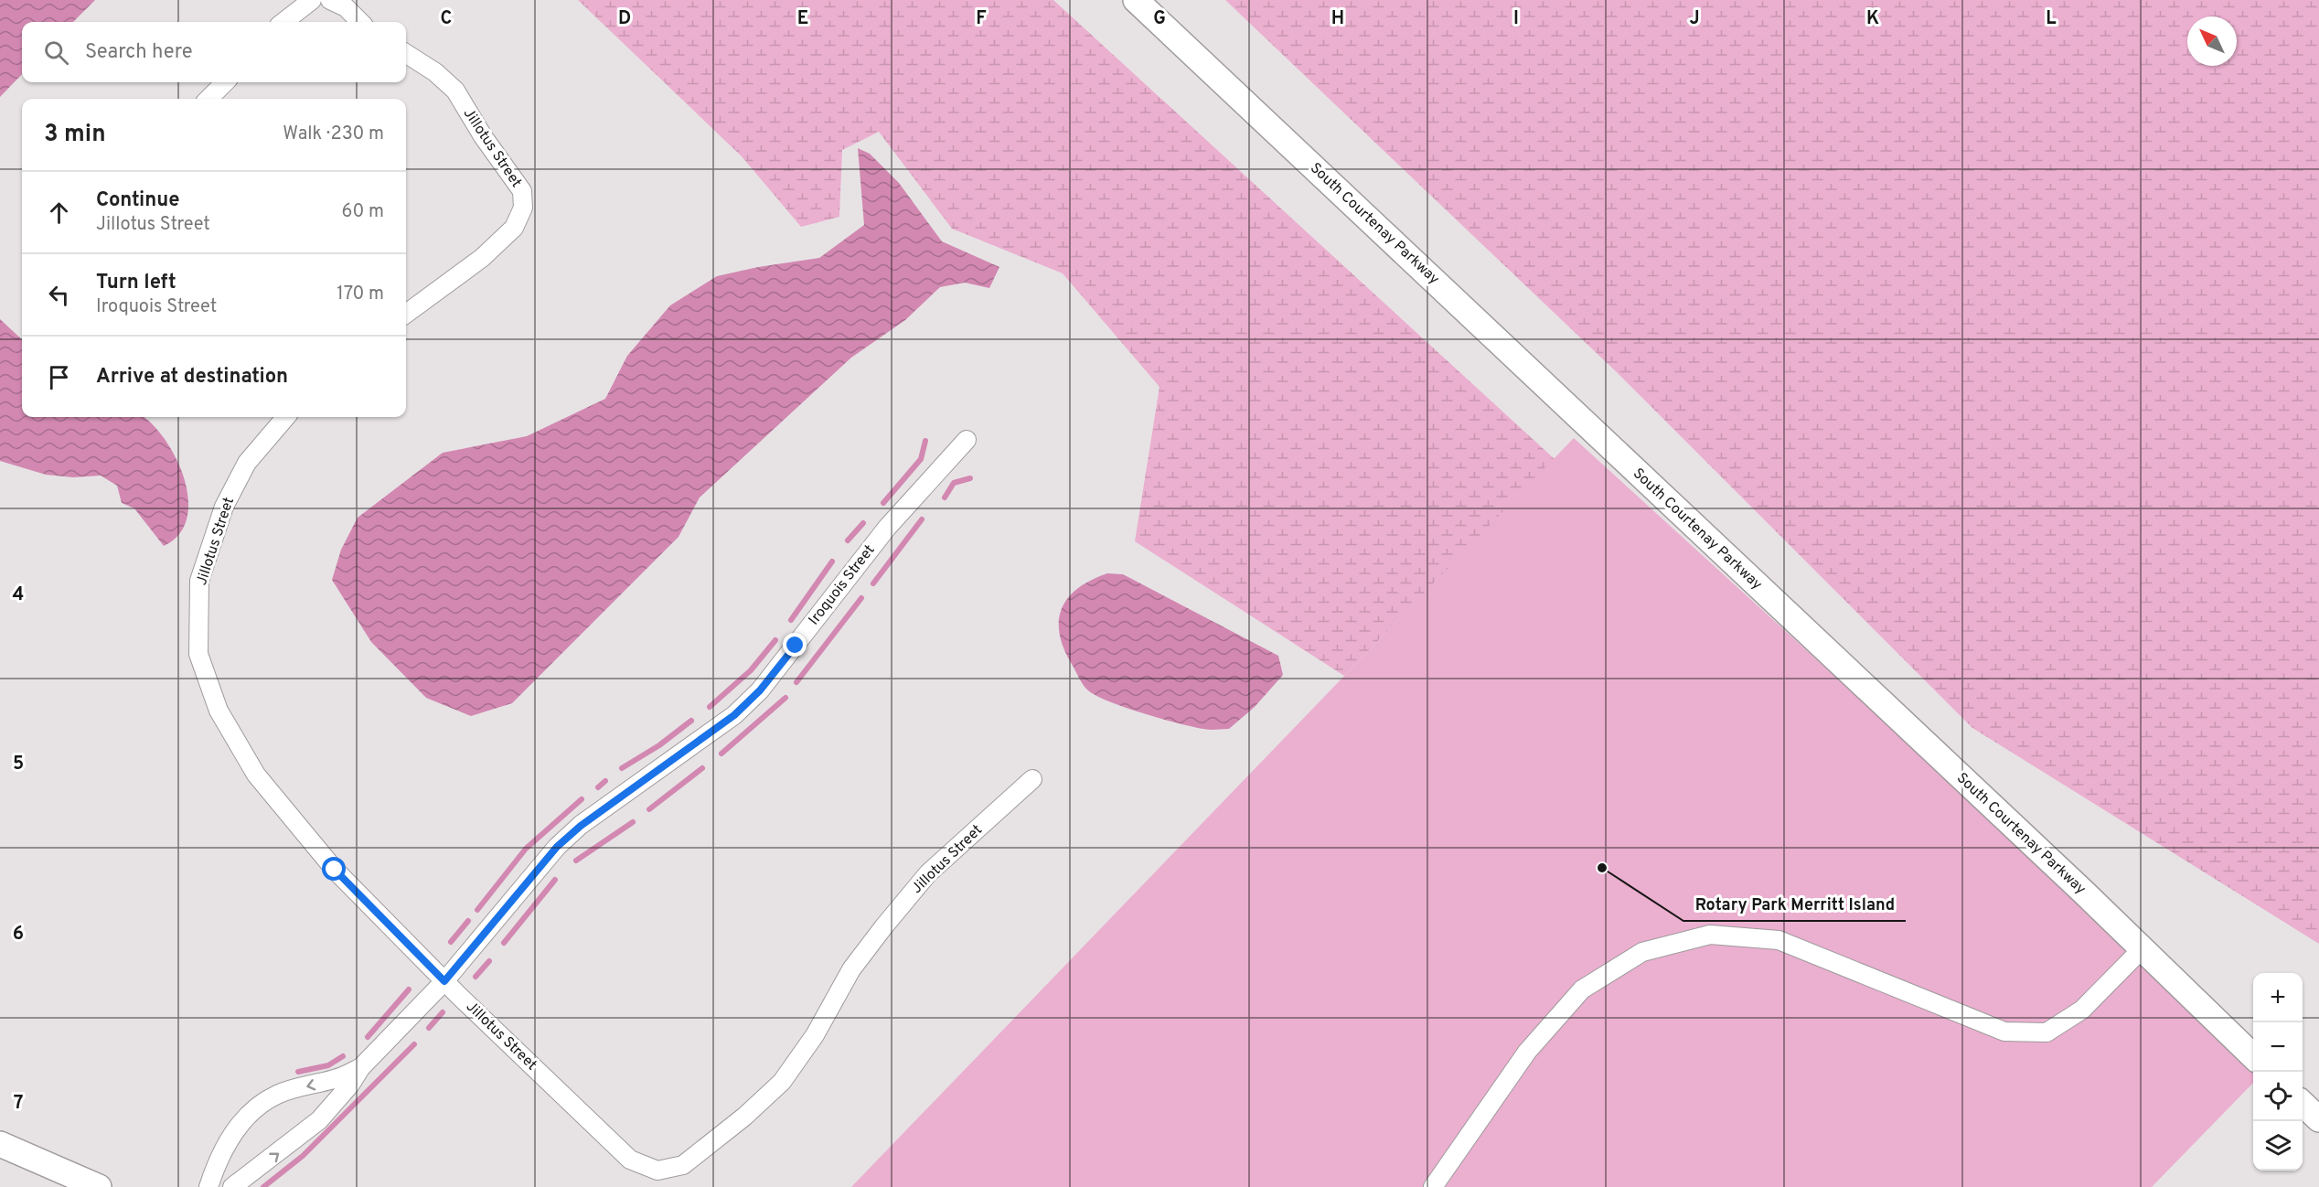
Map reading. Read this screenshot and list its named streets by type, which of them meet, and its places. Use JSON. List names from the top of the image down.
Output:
{
  "streets": {
    "main road": ["South Courtenay Parkway"],
    "street": ["Jillotus Street", "Iroquois Street"]
  },
  "crossings": [
    ["Jillotus Street", "Iroquois Street"]
  ],
  "places": ["Rotary Park Merritt Island"],
  "north": "top left",
  "page": {
    "search": "Search here",
    "heading": ["3 min", "Walk · 230 m"],
    "list": [
      ["Continue", "Jillotus Street", "60 m"],
      ["Turn left", "Iroquois Street", "170 m"],
      "Arrive at destination"
    ],
    "map_buttons": ["+", "−"]
  },
  "grid": {
    "columns": [
      "C",
      "D",
      "E",
      "F",
      "G",
      "H",
      "I",
      "J",
      "K",
      "L"
    ],
    "rows": [
      "4",
      "5",
      "6",
      "7"
    ]
  }
}
